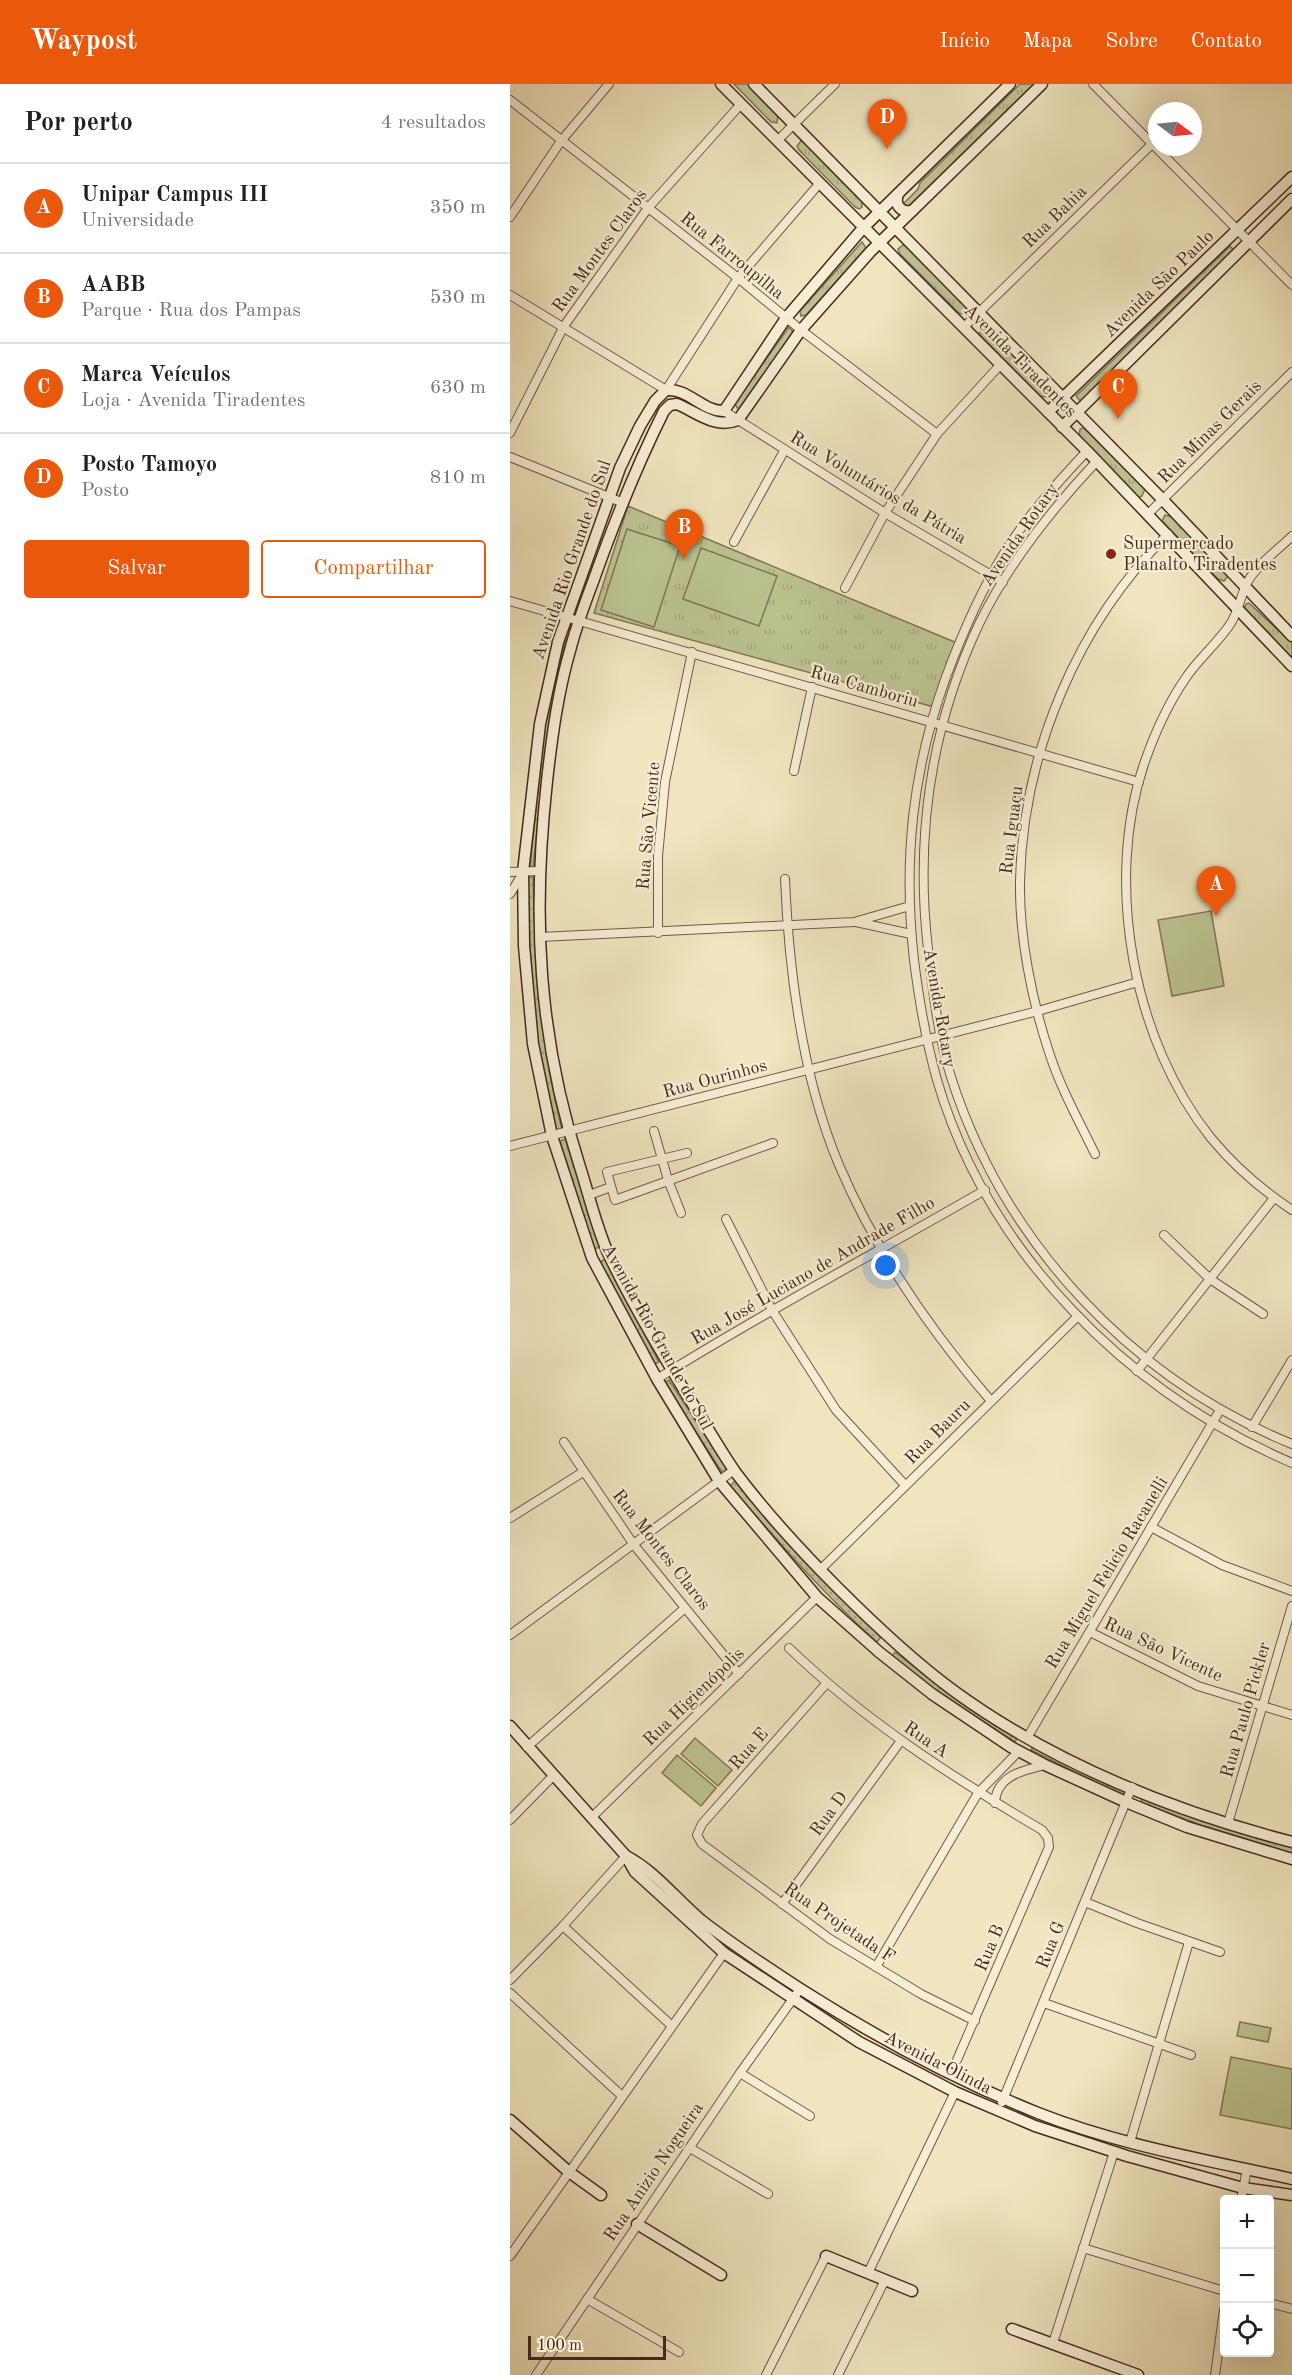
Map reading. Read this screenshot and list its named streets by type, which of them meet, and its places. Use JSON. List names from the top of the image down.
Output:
{
  "streets": {
    "street": [
      "Rua Bahia",
      "Rua Montes Claros",
      "Rua Farroupilha",
      "Avenida São Paulo",
      "Avenida Tiradentes",
      "Rua Minas Gerais",
      "Rua Voluntários da Pátria",
      "Avenida Rotary",
      "Avenida Rio Grande do Sul",
      "Rua Camboriu",
      "Rua São Vicente",
      "Rua Iguaçu",
      "Rua Ourinhos",
      "Rua José Luciano de Andrade Filho",
      "Rua Bauru",
      "Rua Miguel Felicio Racanelli",
      "Rua Higienópolis",
      "Rua Paulo Pickler",
      "Rua A",
      "Rua E",
      "Rua D",
      "Rua Projetada F",
      "Rua G",
      "Rua B",
      "Avenida Olinda",
      "Rua Anizio Nogueira"
    ]
  },
  "crossings": [
    ["Rua Bahia", "Avenida Tiradentes"],
    ["Rua Montes Claros", "Rua Farroupilha"],
    ["Rua Montes Claros", "Avenida Tiradentes"],
    ["Rua Montes Claros", "Rua Voluntários da Pátria"],
    ["Rua Montes Claros", "Rua Higienópolis"],
    ["Avenida São Paulo", "Avenida Tiradentes"],
    ["Avenida Tiradentes", "Rua Minas Gerais"],
    ["Avenida Tiradentes", "Avenida Rotary"],
    ["Avenida Tiradentes", "Rua Iguaçu"],
    ["Rua Voluntários da Pátria", "Avenida Rotary"],
    ["Rua Voluntários da Pátria", "Avenida Rio Grande do Sul"],
    ["Avenida Rotary", "Rua Camboriu"],
    ["Avenida Rotary", "Rua Ourinhos"],
    ["Avenida Rotary", "Rua José Luciano de Andrade Filho"],
    ["Avenida Rotary", "Rua Bauru"],
    ["Avenida Rotary", "Rua Miguel Felicio Racanelli"],
    ["Avenida Rio Grande do Sul", "Rua Camboriu"],
    ["Avenida Rio Grande do Sul", "Rua Ourinhos"],
    ["Avenida Rio Grande do Sul", "Rua José Luciano de Andrade Filho"],
    ["Avenida Rio Grande do Sul", "Rua Bauru"],
    ["Avenida Rio Grande do Sul", "Rua Miguel Felicio Racanelli"],
    ["Avenida Rio Grande do Sul", "Rua Higienópolis"],
    ["Avenida Rio Grande do Sul", "Rua Paulo Pickler"],
    ["Avenida Rio Grande do Sul", "Rua G"],
    ["Rua Camboriu", "Rua São Vicente"],
    ["Rua Camboriu", "Rua Iguaçu"],
    ["Rua São Vicente", "Rua Miguel Felicio Racanelli"],
    ["Rua São Vicente", "Rua Paulo Pickler"],
    ["Rua Higienópolis", "Avenida Olinda"],
    ["Rua A", "Rua E"],
    ["Rua A", "Rua D"],
    ["Rua A", "Rua B"],
    ["Rua E", "Rua Projetada F"],
    ["Rua D", "Rua Projetada F"],
    ["Rua Projetada F", "Rua B"],
    ["Rua G", "Avenida Olinda"],
    ["Avenida Olinda", "Rua Anizio Nogueira"]
  ],
  "places": ["Supermercado Planalto Tiradentes"],
  "scale_bar": "100 m",
  "north": "right",
  "page": {
    "header": "Waypost",
    "nav": [
      "Início",
      "Mapa",
      "Sobre",
      "Contato"
    ],
    "heading": ["Por perto", "4 resultados"],
    "pins": [
      "D",
      "C",
      "B",
      "A"
    ],
    "list": [
      {
        "mark": "A",
        "name": "Unipar Campus III",
        "note": "Universidade",
        "value": "350 m"
      },
      {
        "mark": "B",
        "name": "AABB",
        "note": "Parque · Rua dos Pampas",
        "value": "530 m"
      },
      {
        "mark": "C",
        "name": "Marca Veículos",
        "note": "Loja · Avenida Tiradentes",
        "value": "630 m"
      },
      {
        "mark": "D",
        "name": "Posto Tamoyo",
        "note": "Posto",
        "value": "810 m"
      }
    ],
    "buttons": ["Salvar", "Compartilhar"],
    "map_buttons": ["+", "−"],
    "scale": "100 m"
  }
}
